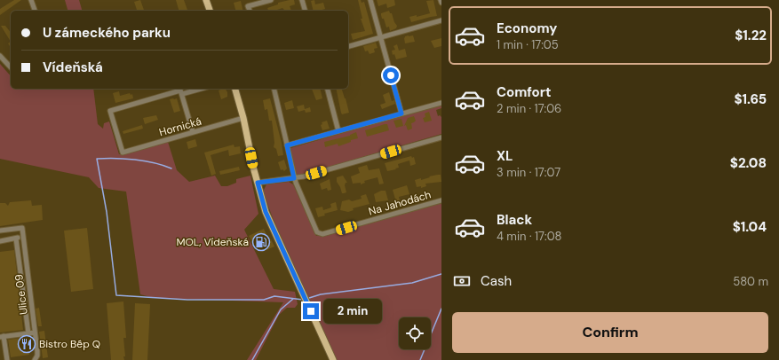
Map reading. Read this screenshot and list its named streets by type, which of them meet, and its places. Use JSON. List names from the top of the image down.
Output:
{
  "streets": {
    "street": ["Hornická", "Na Jahodách", "Ulice 09"]
  },
  "places": {
    "fuel station": ["MOL, Vídeňská"],
    "restaurant": ["Bistro Bếp Q"]
  },
  "page": {
    "list": [
      {
        "name": "Economy",
        "note": "1 min · 17:05",
        "value": "$1.22"
      },
      {
        "name": "Comfort",
        "note": "2 min · 17:06",
        "value": "$1.65"
      },
      {
        "name": "XL",
        "note": "3 min · 17:07",
        "value": "$2.08"
      },
      {
        "name": "Black",
        "note": "4 min · 17:08",
        "value": "$1.04"
      }
    ],
    "banner": ["U zámeckého parku", "Vídeňská"],
    "pay": ["Cash", "580 m"],
    "bubble": "2 min",
    "buttons": "Confirm"
  }
}
